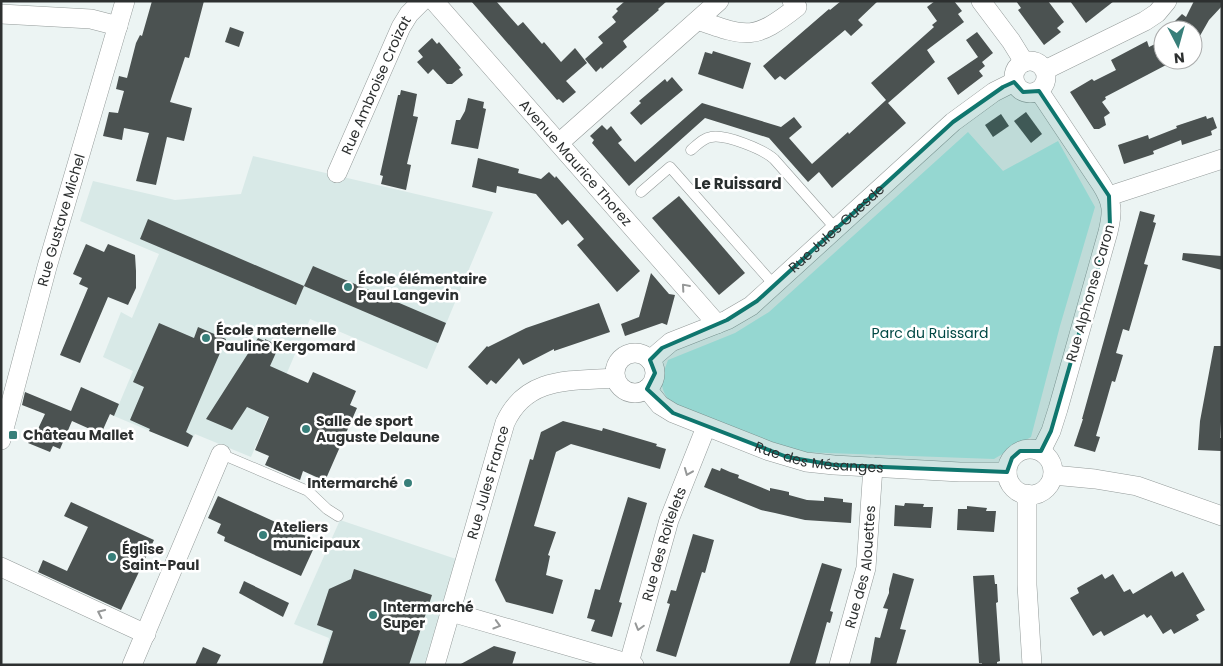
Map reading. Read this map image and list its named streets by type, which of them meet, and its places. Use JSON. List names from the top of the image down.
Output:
{
  "streets": {
    "street": [
      "Rue Ambroise Croizat",
      "Avenue Maurice Thorez",
      "Rue Gustave Michel",
      "Rue Jules Guesde",
      "Rue Alphonse Caron",
      "Rue des Mésanges",
      "Rue Jules France",
      "Rue des Roitelets",
      "Rue des Alouettes"
    ]
  },
  "crossings": [
    ["Avenue Maurice Thorez", "Rue Jules Guesde"],
    ["Rue Jules Guesde", "Rue des Mésanges"],
    ["Rue Jules Guesde", "Rue Jules France"],
    ["Rue Alphonse Caron", "Rue des Mésanges"],
    ["Rue des Mésanges", "Rue Jules France"],
    ["Rue des Mésanges", "Rue des Roitelets"],
    ["Rue des Mésanges", "Rue des Alouettes"]
  ],
  "one_way": ["Avenue Maurice Thorez", "Rue des Roitelets"],
  "districts": ["Le Ruissard"],
  "parks": ["Parc du Ruissard"],
  "places": {
    "other": [
      "École élémentaire Paul Langevin",
      "École maternelle Pauline Kergomard",
      "Salle de sport Auguste Delaune",
      "Intermarché",
      "Ateliers municipaux",
      "Église Saint-Paul",
      "Intermarché Super"
    ],
    "transit": ["Château Mallet"]
  },
  "north": "bottom"
}
